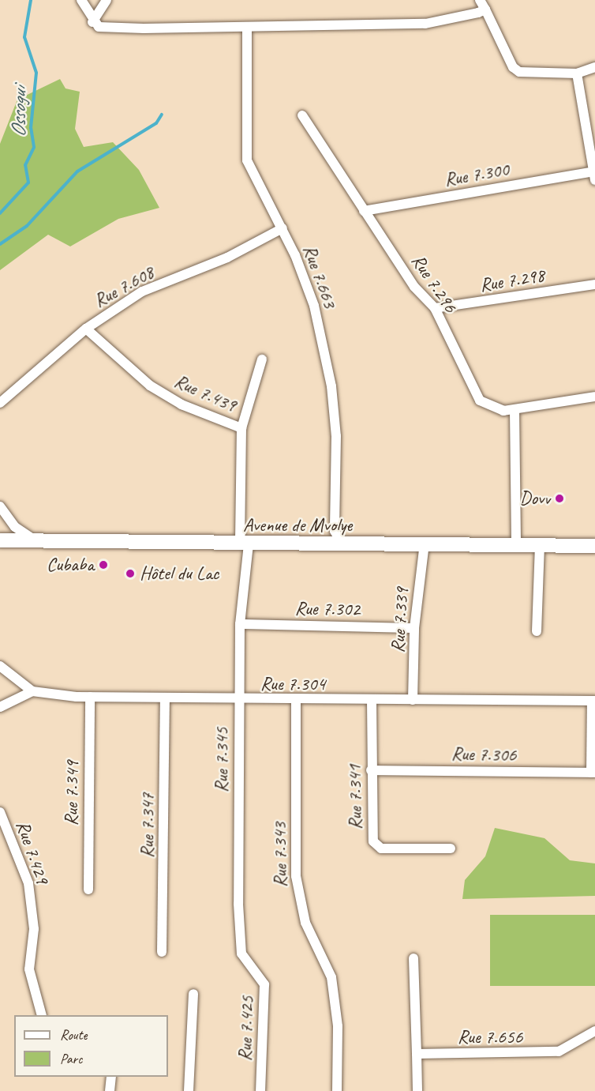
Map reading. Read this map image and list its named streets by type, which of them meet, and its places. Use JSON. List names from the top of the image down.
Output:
{
  "streets": {
    "main road": ["Avenue de Mvolye"],
    "street": [
      "Rue 7.300",
      "Rue 7.663",
      "Rue 7.298",
      "Rue 7.296",
      "Rue 7.608",
      "Rue 7.439",
      "Rue 7.302",
      "Rue 7.339",
      "Rue 7.304",
      "Rue 7.306",
      "Rue 7.345",
      "Rue 7.349",
      "Rue 7.341",
      "Rue 7.347",
      "Rue 7.429",
      "Rue 7.343",
      "Rue 7.425",
      "Rue 7.656"
    ]
  },
  "crossings": [
    ["Rue 7.300", "Rue 7.296"],
    ["Rue 7.663", "Rue 7.608"],
    ["Rue 7.663", "Avenue de Mvolye"],
    ["Rue 7.298", "Rue 7.296"],
    ["Rue 7.608", "Rue 7.439"],
    ["Rue 7.439", "Avenue de Mvolye"],
    ["Rue 7.439", "Rue 7.345"],
    ["Avenue de Mvolye", "Rue 7.339"],
    ["Avenue de Mvolye", "Rue 7.345"],
    ["Rue 7.302", "Rue 7.339"],
    ["Rue 7.302", "Rue 7.345"],
    ["Rue 7.339", "Rue 7.304"],
    ["Rue 7.304", "Rue 7.345"],
    ["Rue 7.304", "Rue 7.349"],
    ["Rue 7.304", "Rue 7.341"],
    ["Rue 7.304", "Rue 7.347"],
    ["Rue 7.304", "Rue 7.343"],
    ["Rue 7.306", "Rue 7.341"],
    ["Rue 7.345", "Rue 7.425"]
  ],
  "water": ["Ossogui"],
  "places": ["Dovv", "Cubaba", "Hôtel du Lac"],
  "legend": ["Route", "Parc"]
}
